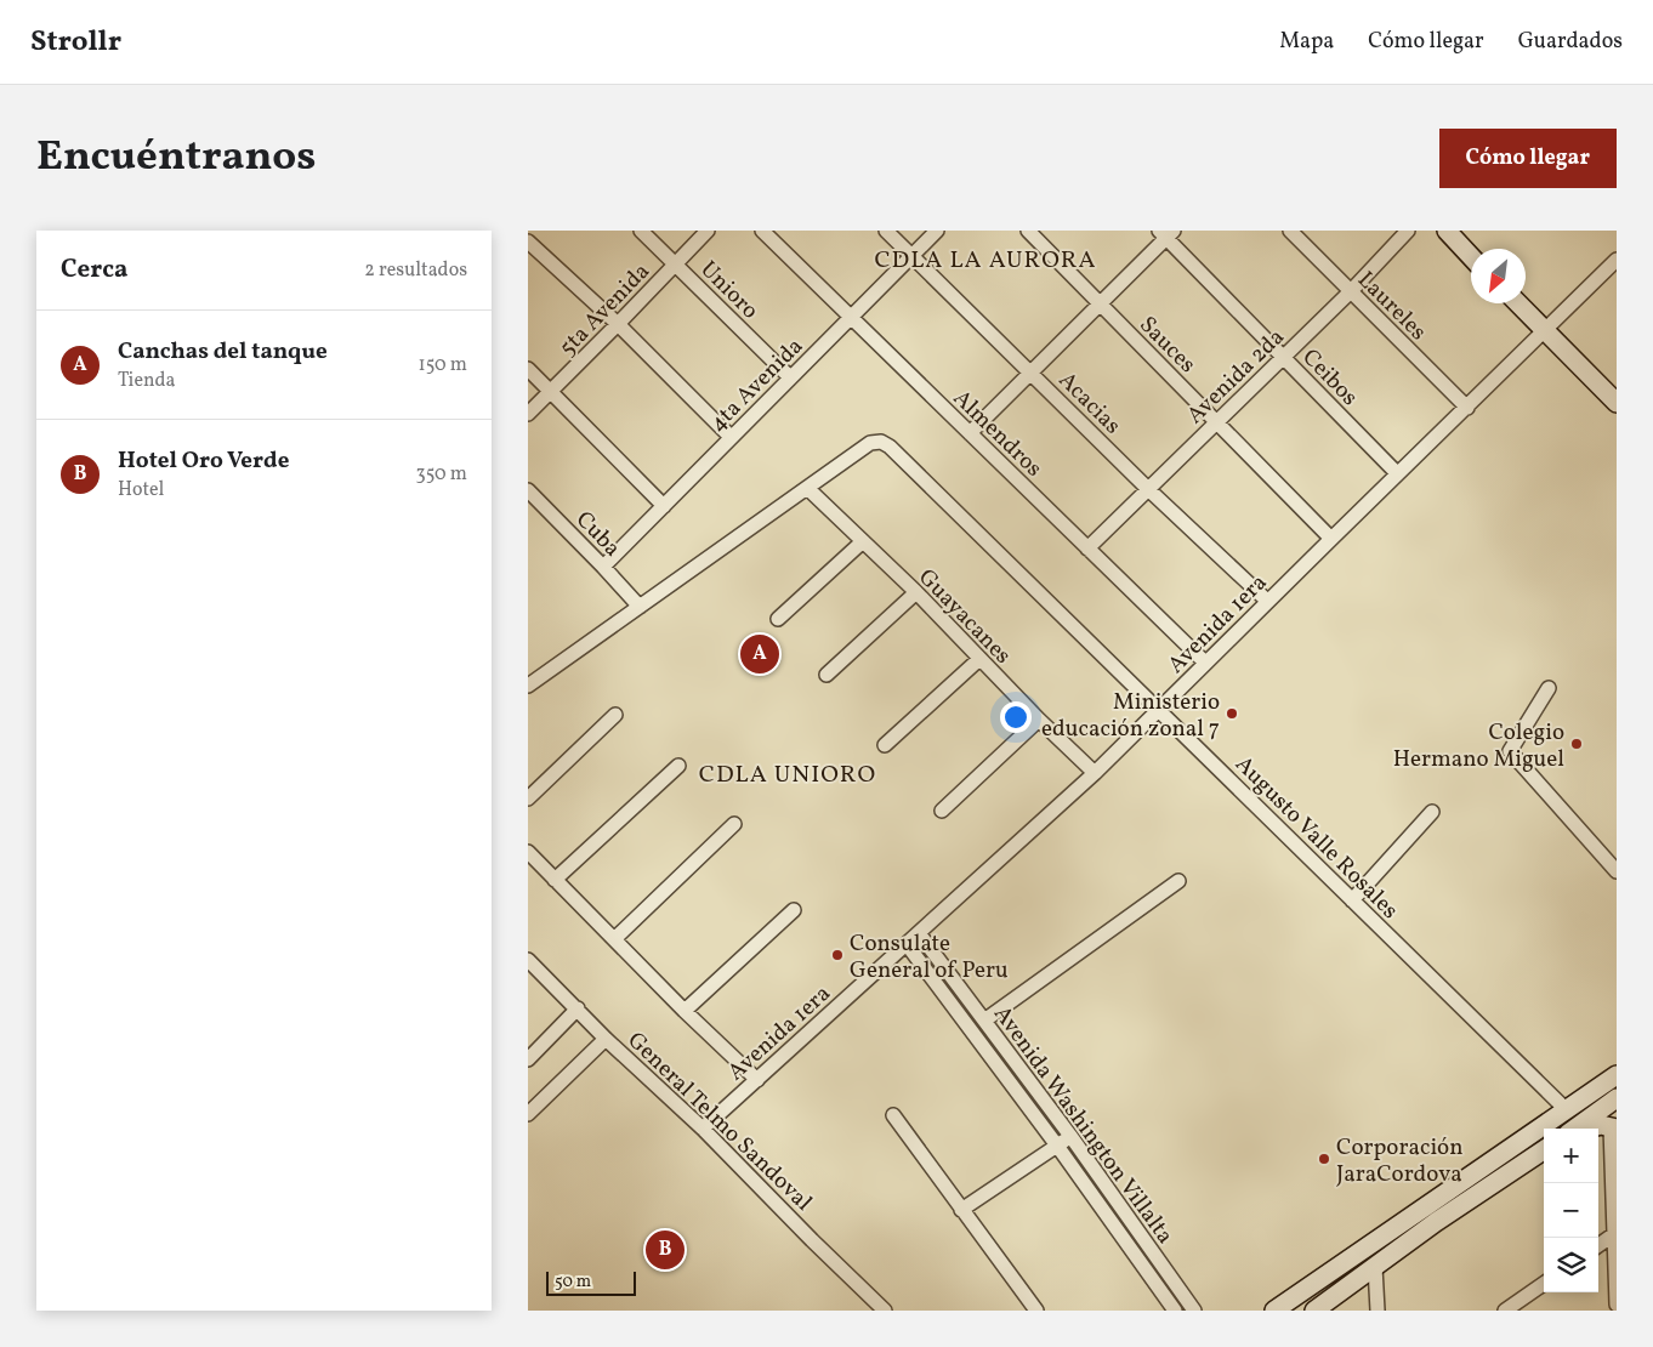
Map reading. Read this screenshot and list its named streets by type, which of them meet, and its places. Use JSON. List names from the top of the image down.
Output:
{
  "streets": {
    "street": [
      "Unioro",
      "Laureles",
      "5ta Avenida",
      "Sauces",
      "Avenida 2da",
      "Ceibos",
      "4ta Avenida",
      "Acacias",
      "Almendros",
      "Cuba",
      "Guayacanes",
      "Avenida 1era",
      "Augusto Valle Rosales",
      "General Telmo Sandoval",
      "Avenida Washington Villalta"
    ]
  },
  "crossings": [
    ["Unioro", "5ta Avenida"],
    ["Unioro", "4ta Avenida"],
    ["Laureles", "Avenida 2da"],
    ["Laureles", "Avenida 1era"],
    ["Sauces", "Avenida 2da"],
    ["Sauces", "Avenida 1era"],
    ["Avenida 2da", "Ceibos"],
    ["Avenida 2da", "Acacias"],
    ["Avenida 2da", "Almendros"],
    ["Ceibos", "Avenida 1era"],
    ["4ta Avenida", "Acacias"],
    ["4ta Avenida", "Almendros"],
    ["4ta Avenida", "Cuba"],
    ["Acacias", "Avenida 1era"],
    ["Almendros", "Avenida 1era"],
    ["Guayacanes", "Avenida 1era"],
    ["Guayacanes", "Augusto Valle Rosales"],
    ["Avenida 1era", "Augusto Valle Rosales"],
    ["Avenida 1era", "General Telmo Sandoval"],
    ["Avenida 1era", "Avenida Washington Villalta"]
  ],
  "districts": ["CDLA LA AURORA", "CDLA UNIORO"],
  "places": [
    "Ministerio educación zonal 7",
    "Colegio Hermano Miguel",
    "Consulate General of Peru",
    "Corporación JaraCordova"
  ],
  "scale_bar": "50 m",
  "north": "bottom left",
  "page": {
    "header": "Strollr",
    "nav": ["Mapa", "Cómo llegar", "Guardados"],
    "title": "Encuéntranos",
    "buttons": "Cómo llegar",
    "heading": ["Cerca", "2 resultados"],
    "list": [
      {
        "mark": "A",
        "name": "Canchas del tanque",
        "note": "Tienda",
        "value": "150 m"
      },
      {
        "mark": "B",
        "name": "Hotel Oro Verde",
        "note": "Hotel",
        "value": "350 m"
      }
    ],
    "pins": ["A", "B"],
    "map_buttons": ["+", "−"],
    "scale": "50 m"
  }
}
